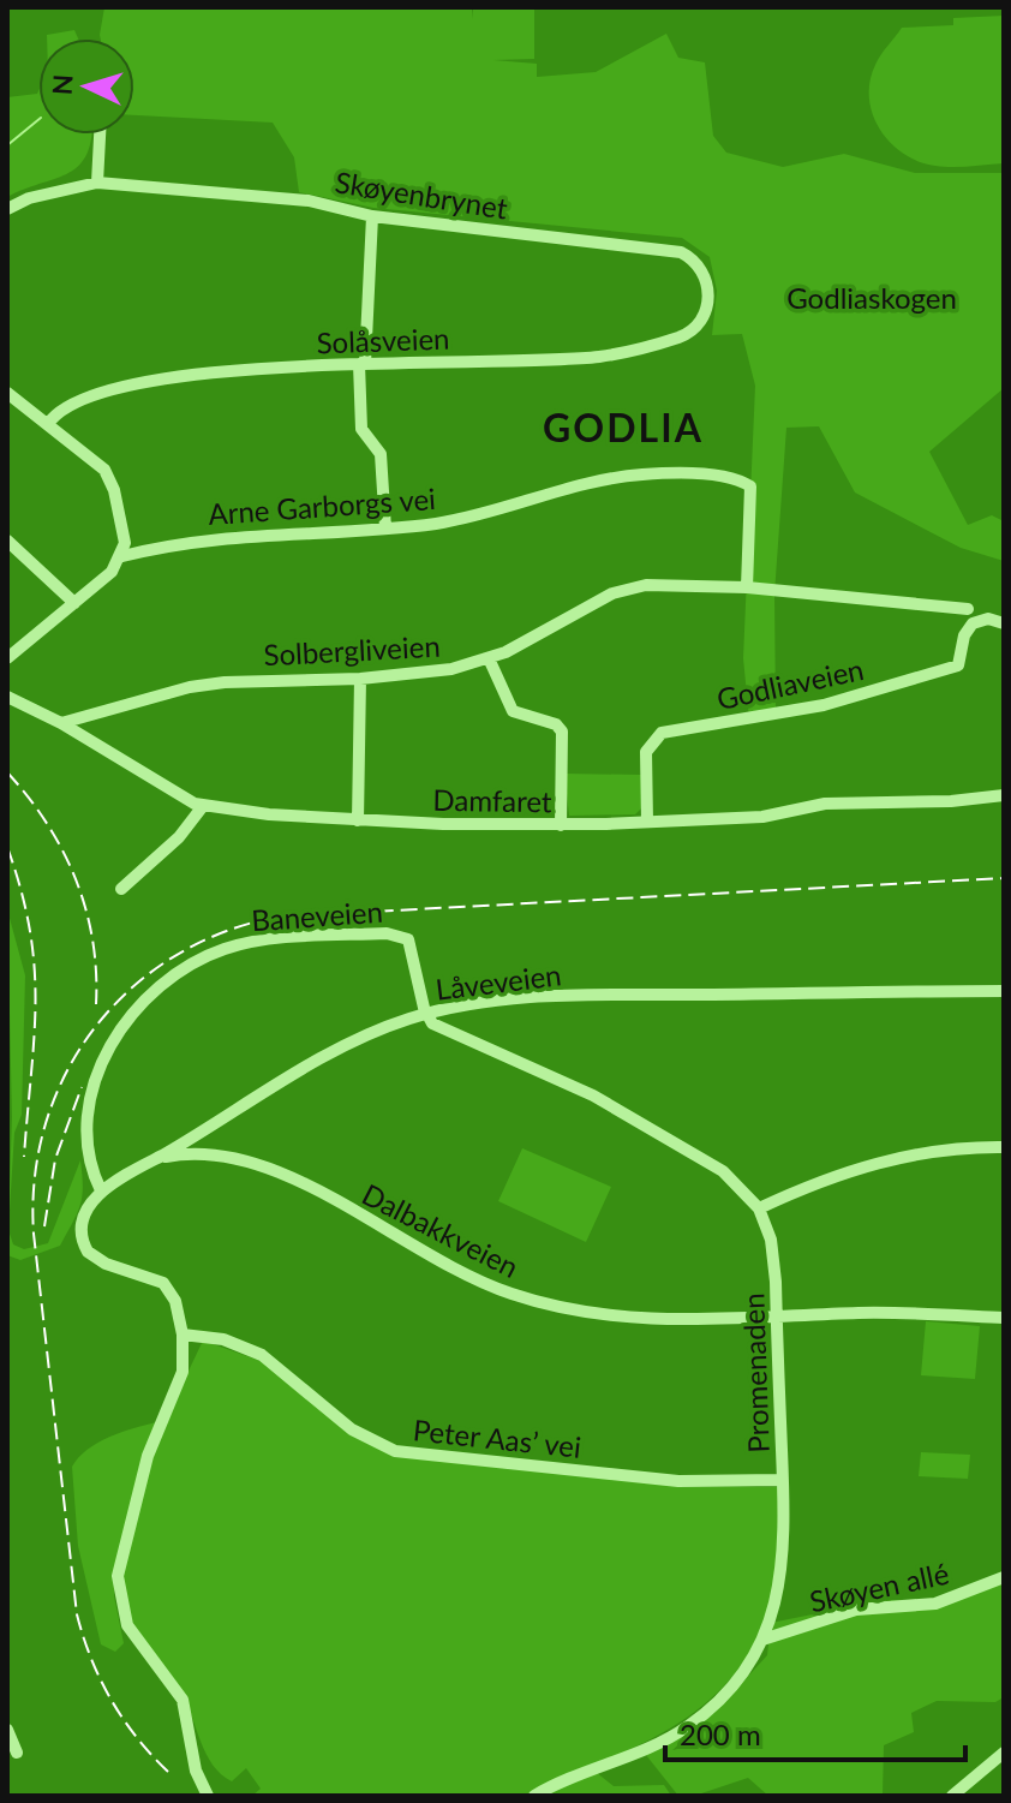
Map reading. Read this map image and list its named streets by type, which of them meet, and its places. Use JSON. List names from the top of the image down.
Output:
{
  "streets": {
    "street": [
      "Skøyenbrynet",
      "Solåsveien",
      "Arne Garborgs vei",
      "Solbergliveien",
      "Godliaveien",
      "Damfaret",
      "Baneveien",
      "Låveveien",
      "Dalbakkveien",
      "Promenaden",
      "Peter Aas’ vei",
      "Skøyen allé"
    ]
  },
  "crossings": [
    ["Skøyenbrynet", "Solåsveien"],
    ["Arne Garborgs vei", "Solbergliveien"],
    ["Solbergliveien", "Damfaret"],
    ["Godliaveien", "Damfaret"],
    ["Baneveien", "Låveveien"],
    ["Baneveien", "Promenaden"],
    ["Låveveien", "Dalbakkveien"],
    ["Låveveien", "Promenaden"],
    ["Dalbakkveien", "Promenaden"],
    ["Promenaden", "Peter Aas’ vei"],
    ["Promenaden", "Skøyen allé"]
  ],
  "districts": ["GODLIA"],
  "parks": ["Godliaskogen"],
  "scale_bar": "200 m",
  "north": "left"
}
